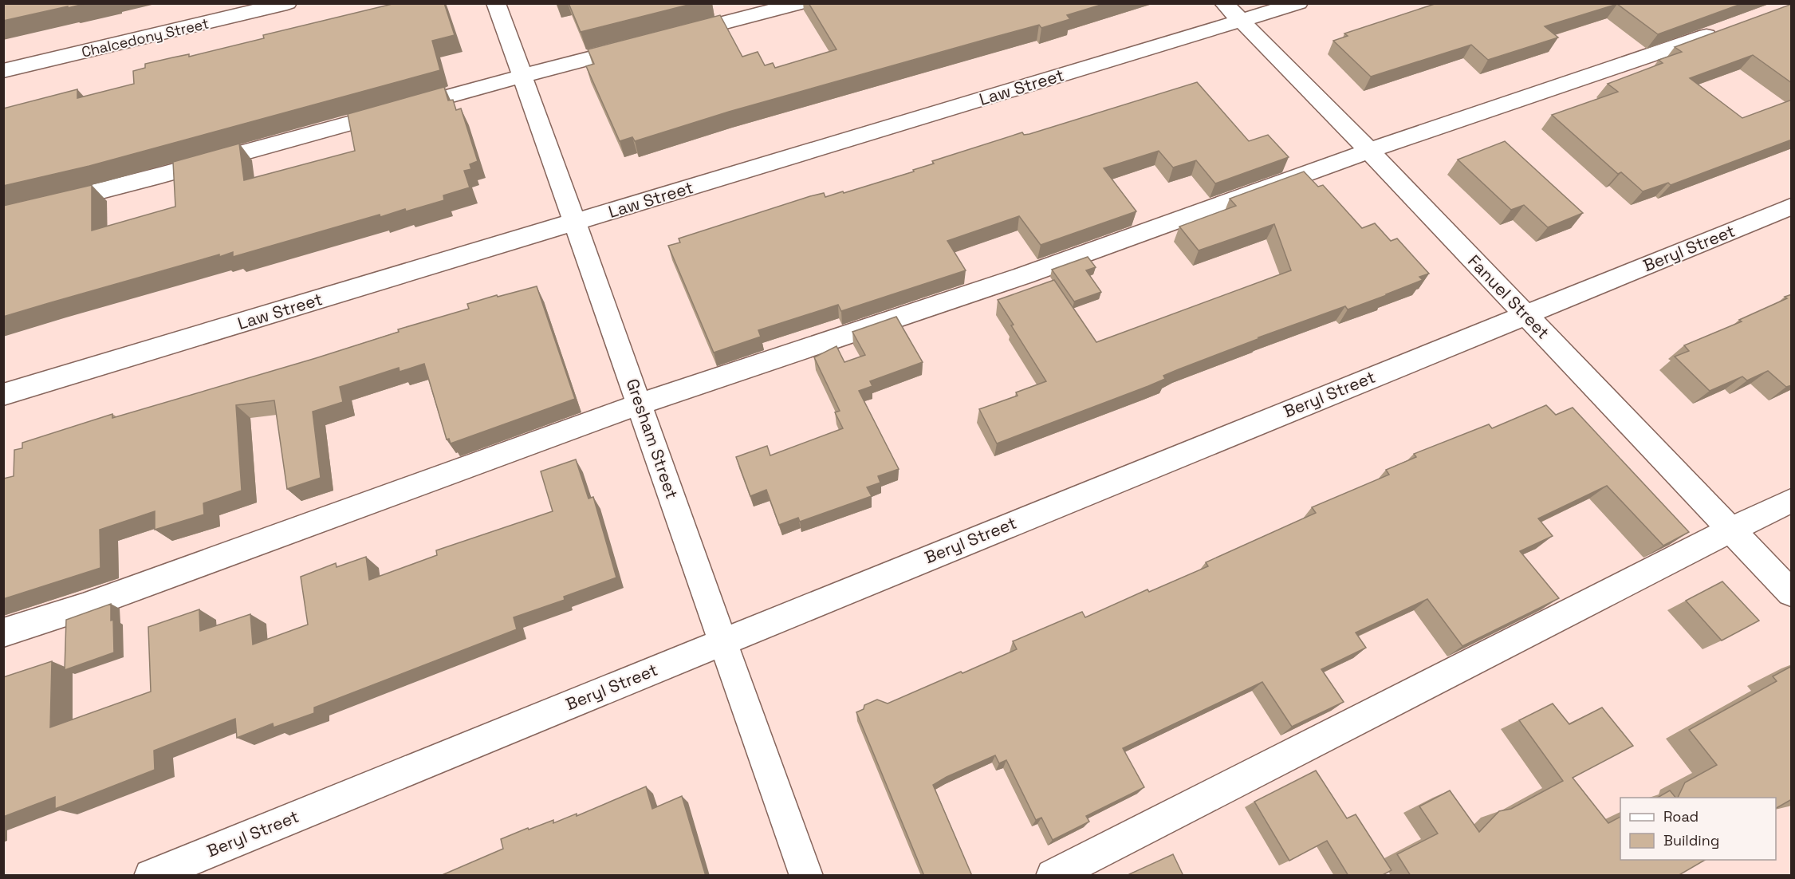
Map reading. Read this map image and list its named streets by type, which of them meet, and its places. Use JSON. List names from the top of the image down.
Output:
{
  "streets": {
    "street": [
      "Chalcedony Street",
      "Law Street",
      "Beryl Street",
      "Fanuel Street",
      "Gresham Street"
    ]
  },
  "crossings": [
    ["Law Street", "Fanuel Street"],
    ["Law Street", "Gresham Street"],
    ["Beryl Street", "Fanuel Street"],
    ["Beryl Street", "Gresham Street"]
  ],
  "legend": ["Road", "Building"]
}
